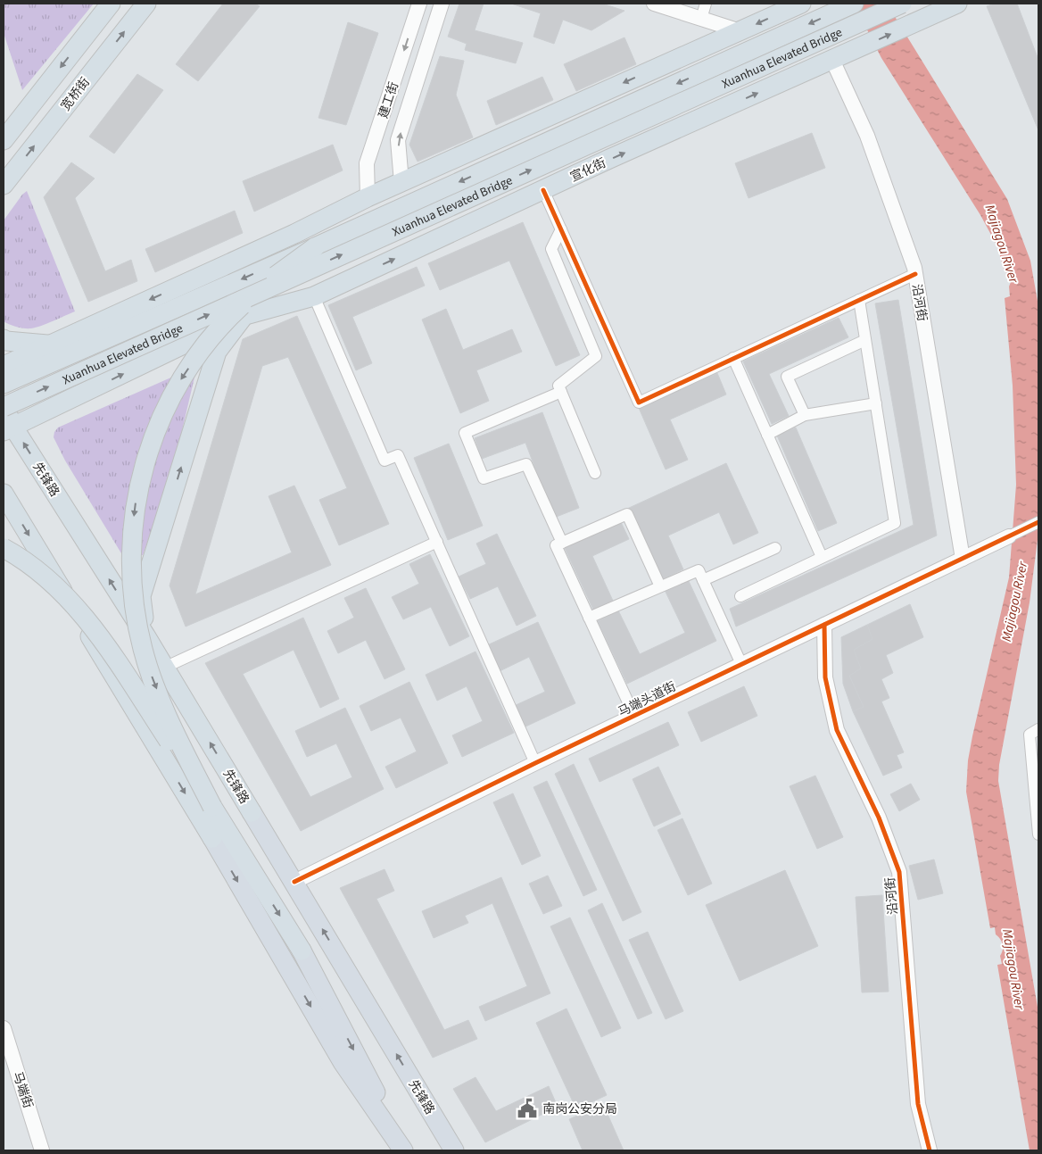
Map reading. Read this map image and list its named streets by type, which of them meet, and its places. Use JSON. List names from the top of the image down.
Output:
{
  "streets": {
    "highway": [
      "Xuanhua Elevated Bridge",
      "宽桥街",
      "宣化街",
      "先锋路"
    ],
    "street": [
      "建工街",
      "沿河街",
      "马端头道街",
      "马端街"
    ]
  },
  "crossings": [
    ["宣化街", "沿河街"],
    ["宣化街", "先锋路"],
    ["沿河街", "马端头道街"],
    ["先锋路", "马端头道街"]
  ],
  "water": ["Majiagou River"],
  "places": {
    "public building": ["南岗公安分局"]
  }
}
